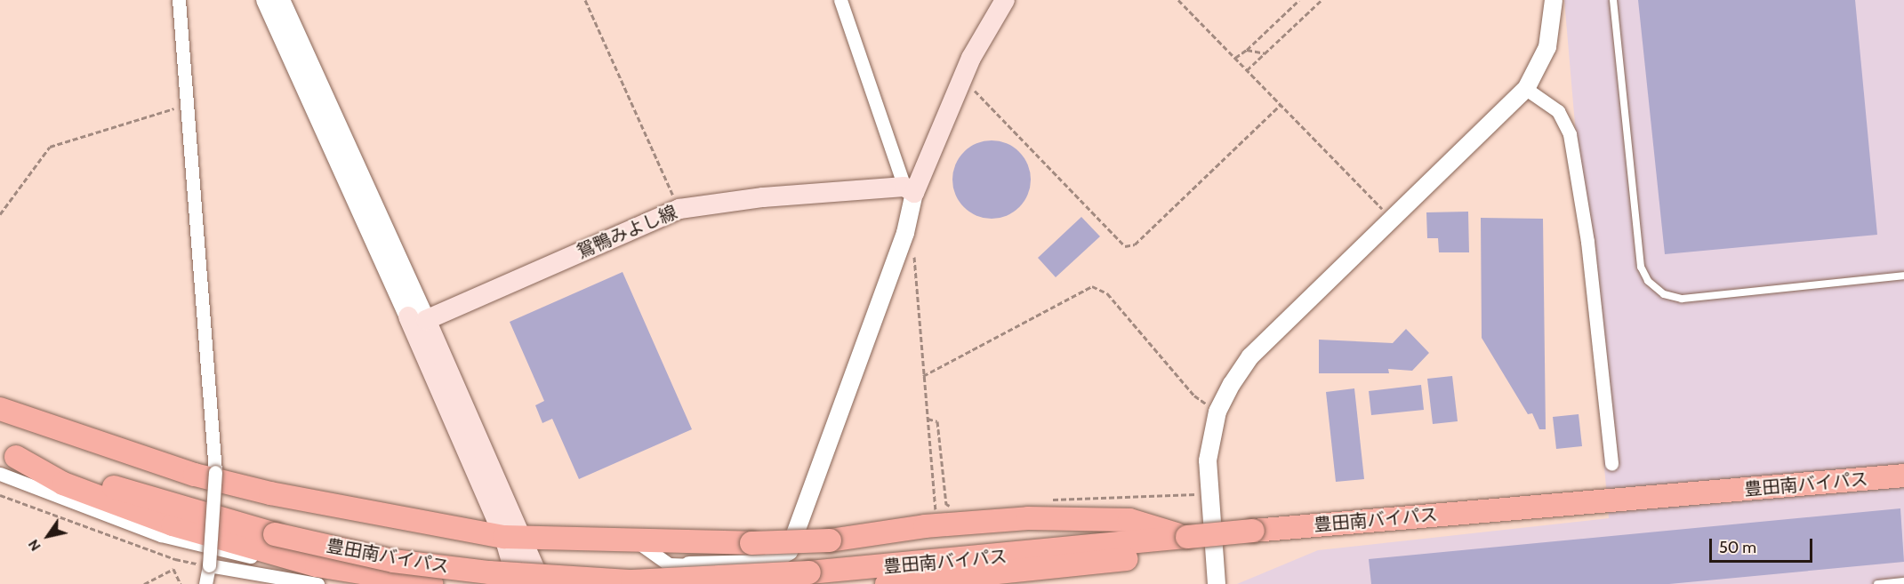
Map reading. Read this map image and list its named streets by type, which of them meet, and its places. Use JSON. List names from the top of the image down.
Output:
{
  "streets": {
    "highway": ["豊田南バイパス"],
    "main road": ["鴛鴨みよし線"]
  },
  "scale_bar": "50 m",
  "north": "bottom left"
}
